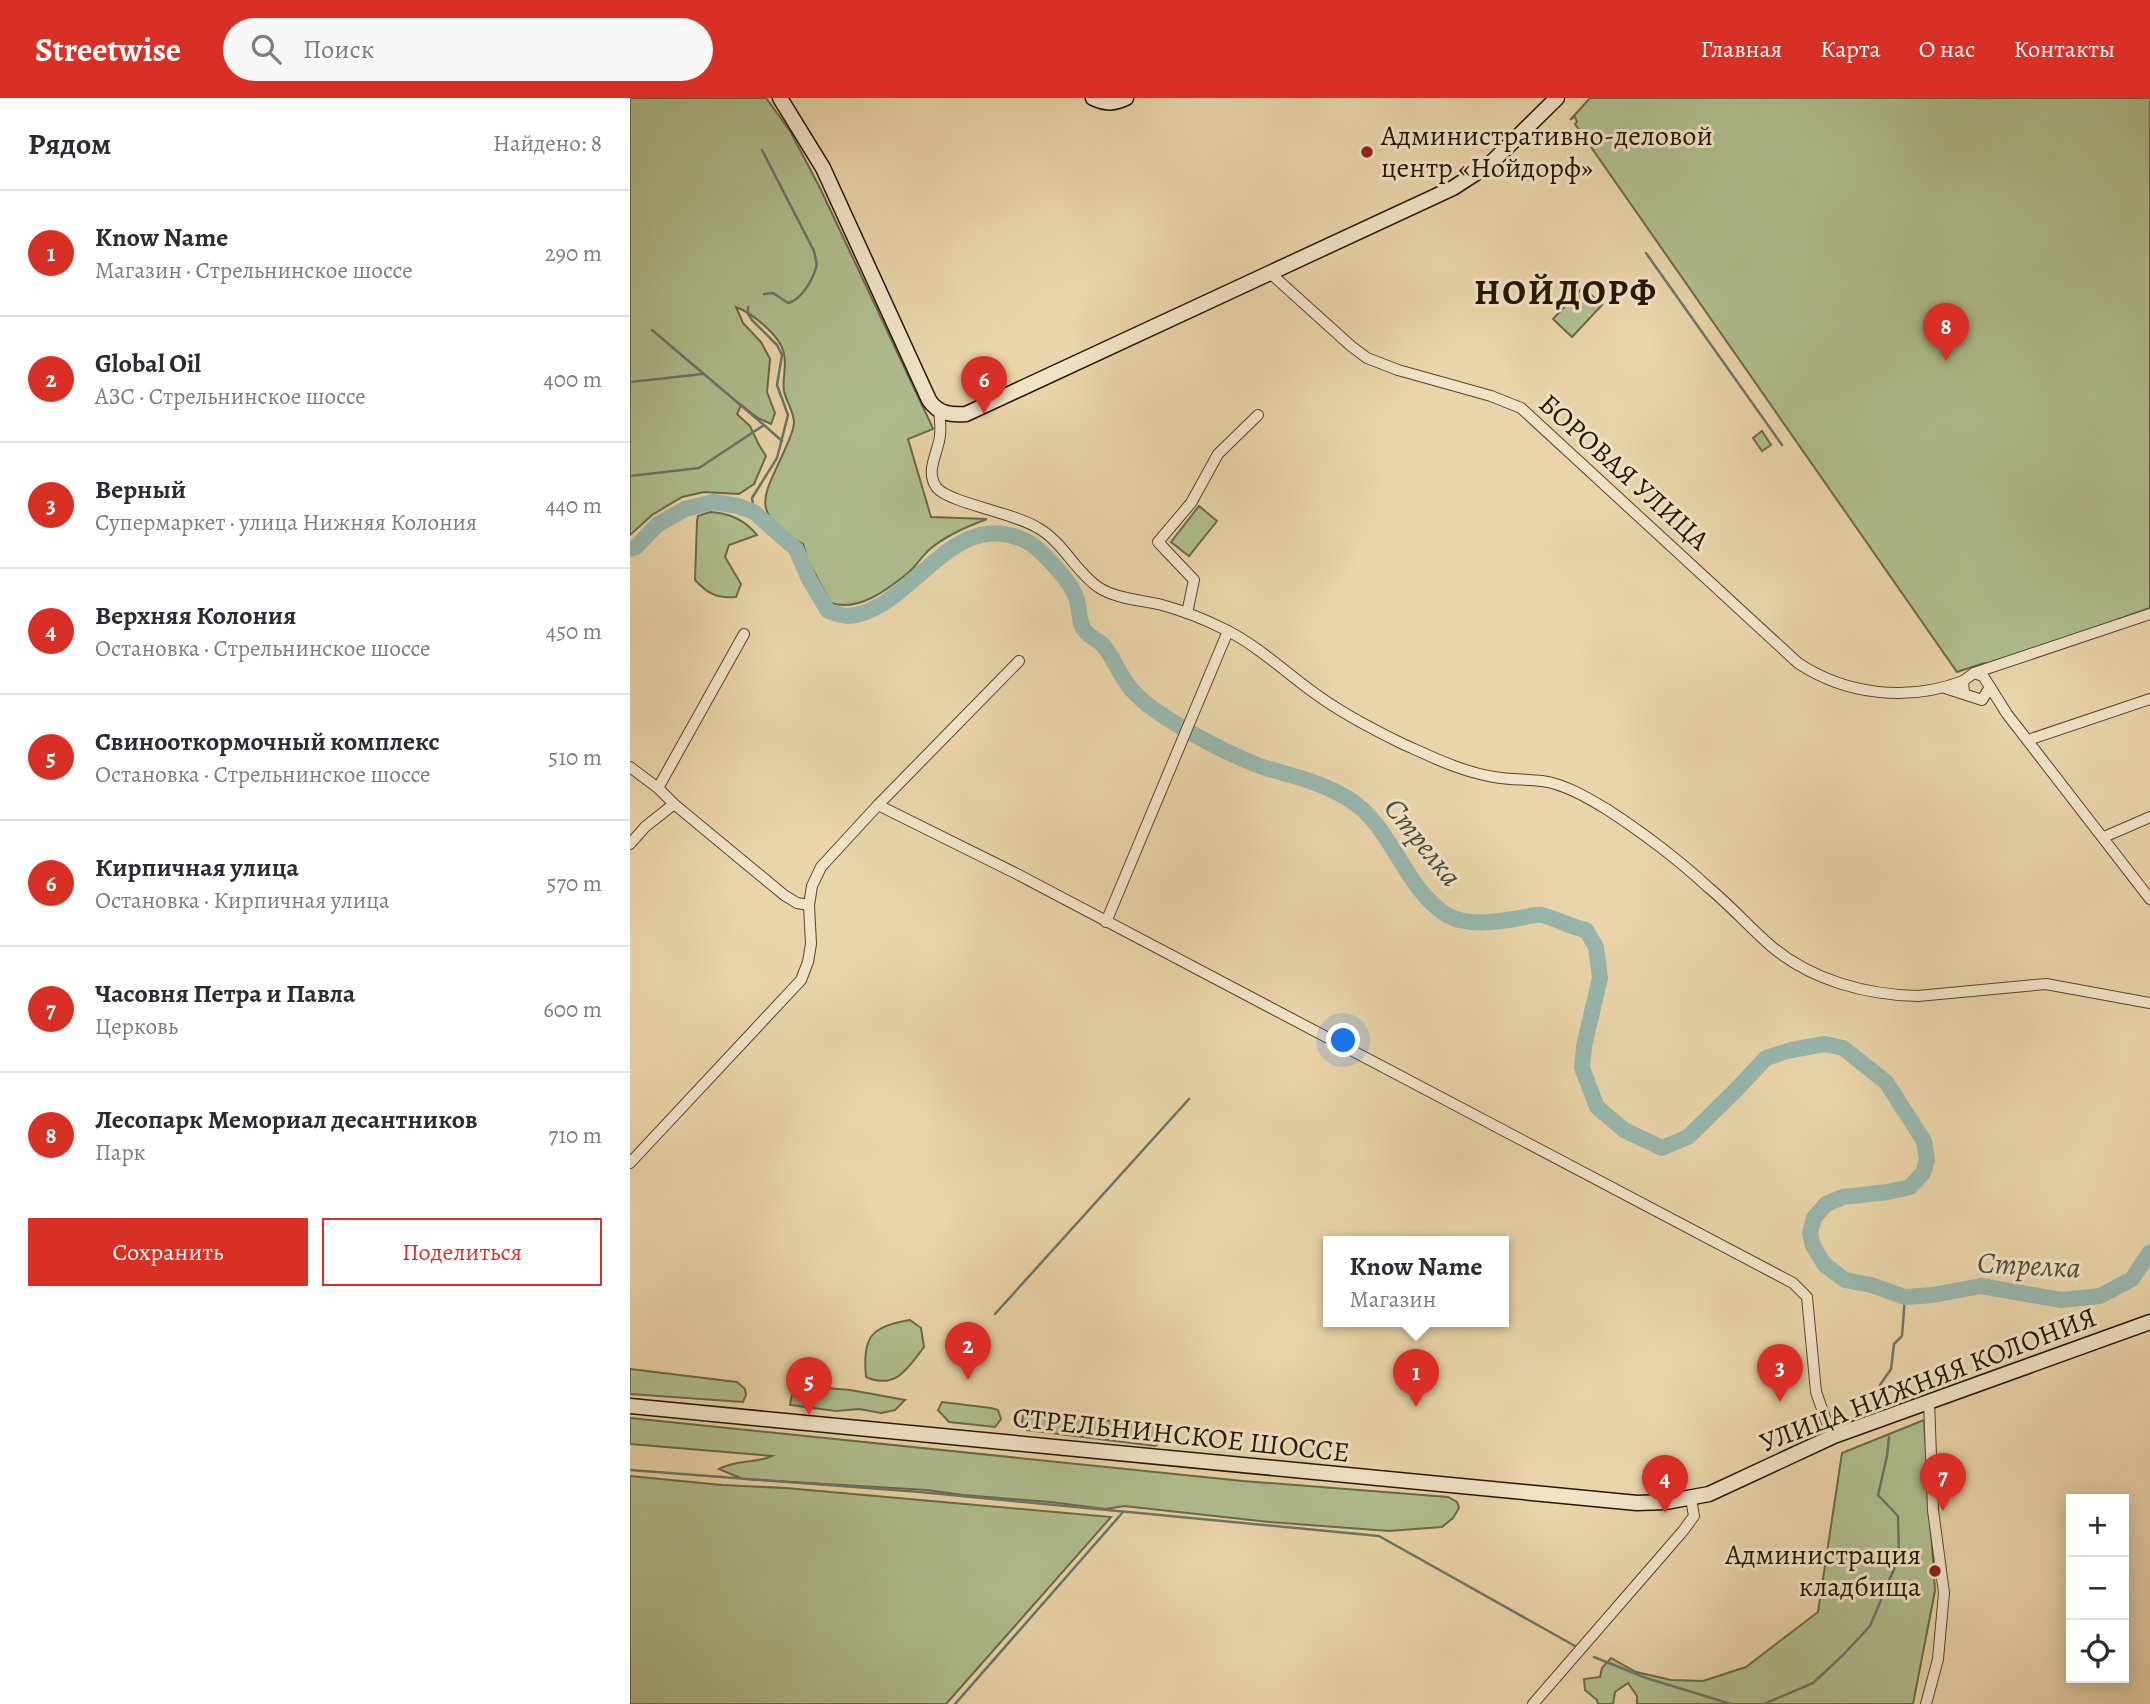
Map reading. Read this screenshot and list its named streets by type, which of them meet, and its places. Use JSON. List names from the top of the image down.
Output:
{
  "streets": {
    "main road": ["УЛИЦА НИЖНЯЯ КОЛОНИЯ", "СТРЕЛЬНИНСКОЕ ШОССЕ"],
    "street": ["БОРОВАЯ УЛИЦА"]
  },
  "crossings": [
    ["УЛИЦА НИЖНЯЯ КОЛОНИЯ", "СТРЕЛЬНИНСКОЕ ШОССЕ"]
  ],
  "districts": ["НОЙДОРФ"],
  "water": ["Стрелка"],
  "places": ["Административно-деловой центр «Нойдорф»", "Администрация кладбища"],
  "page": {
    "header": "Streetwise",
    "search": "Поиск",
    "nav": [
      "Главная",
      "Карта",
      "О нас",
      "Контакты"
    ],
    "heading": ["Рядом", "Найдено: 8"],
    "list": [
      {
        "mark": "1",
        "name": "Know Name",
        "note": "Магазин · Стрельнинское шоссе",
        "value": "290 m"
      },
      {
        "mark": "2",
        "name": "Global Oil",
        "note": "АЗС · Стрельнинское шоссе",
        "value": "400 m"
      },
      {
        "mark": "3",
        "name": "Верный",
        "note": "Супермаркет · улица Нижняя Колония",
        "value": "440 m"
      },
      {
        "mark": "4",
        "name": "Верхняя Колония",
        "note": "Остановка · Стрельнинское шоссе",
        "value": "450 m"
      },
      {
        "mark": "5",
        "name": "Свинооткормочный комплекс",
        "note": "Остановка · Стрельнинское шоссе",
        "value": "510 m"
      },
      {
        "mark": "6",
        "name": "Кирпичная улица",
        "note": "Остановка · Кирпичная улица",
        "value": "570 m"
      },
      {
        "mark": "7",
        "name": "Часовня Петра и Павла",
        "note": "Церковь",
        "value": "600 m"
      },
      {
        "mark": "8",
        "name": "Лесопарк Мемориал десантников",
        "note": "Парк",
        "value": "710 m"
      }
    ],
    "pins": [
      "8",
      "6",
      "2",
      "3",
      "1",
      "5",
      "7",
      "4"
    ],
    "buttons": ["Сохранить", "Поделиться"],
    "popup": ["Know Name", "Магазин"],
    "map_buttons": ["+", "−"]
  }
}
